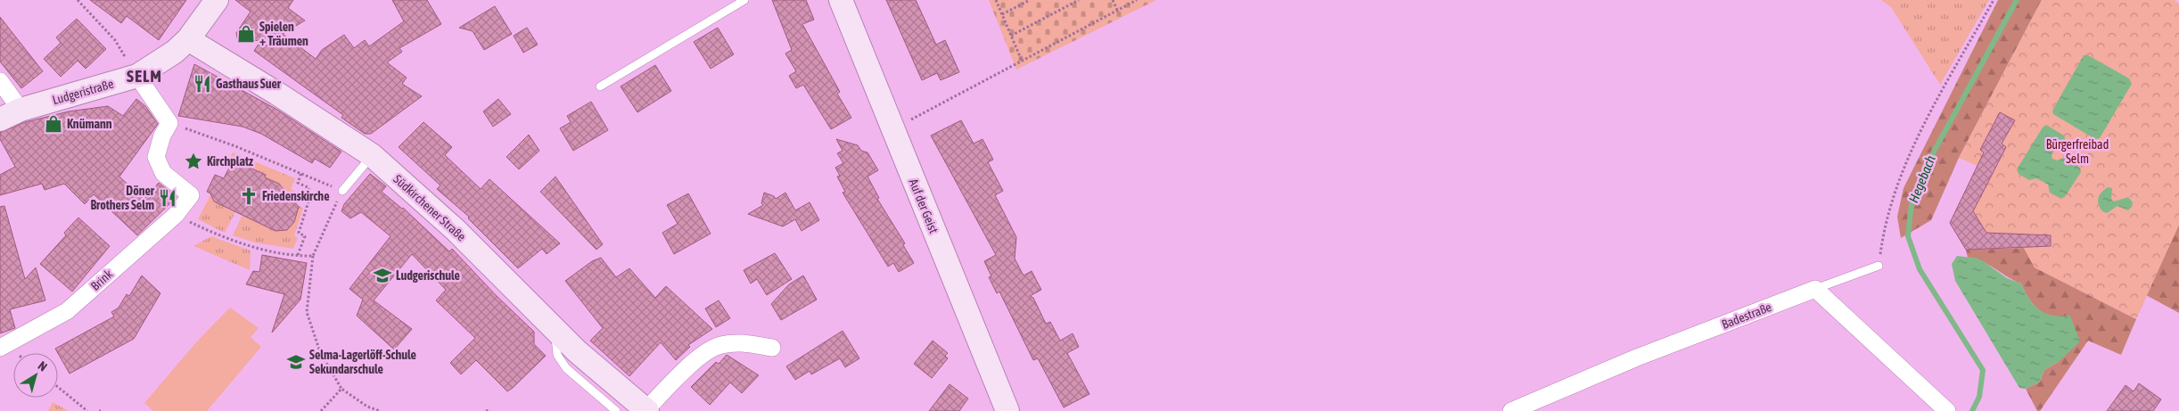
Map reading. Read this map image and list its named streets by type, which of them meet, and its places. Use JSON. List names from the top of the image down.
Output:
{
  "streets": {
    "street": [
      "Ludgeristraße",
      "Auf der Geist",
      "Südkirchener Straße",
      "Brink",
      "Badestraße"
    ]
  },
  "crossings": [
    ["Ludgeristraße", "Südkirchener Straße"]
  ],
  "districts": ["SELM"],
  "water": ["Hegebach"],
  "parks": ["Bürgerfreibad Selm"],
  "places": {
    "shop": ["Spielen + Träumen", "Knümann"],
    "restaurant": ["Gasthaus Suer", "Döner Brothers Selm"],
    "place": ["Kirchplatz"],
    "church": ["Friedenskirche"],
    "school or university": ["Ludgerischule", "Selma-Lagerlöff-Schule Sekundarschule"]
  },
  "north": "top right"
}
